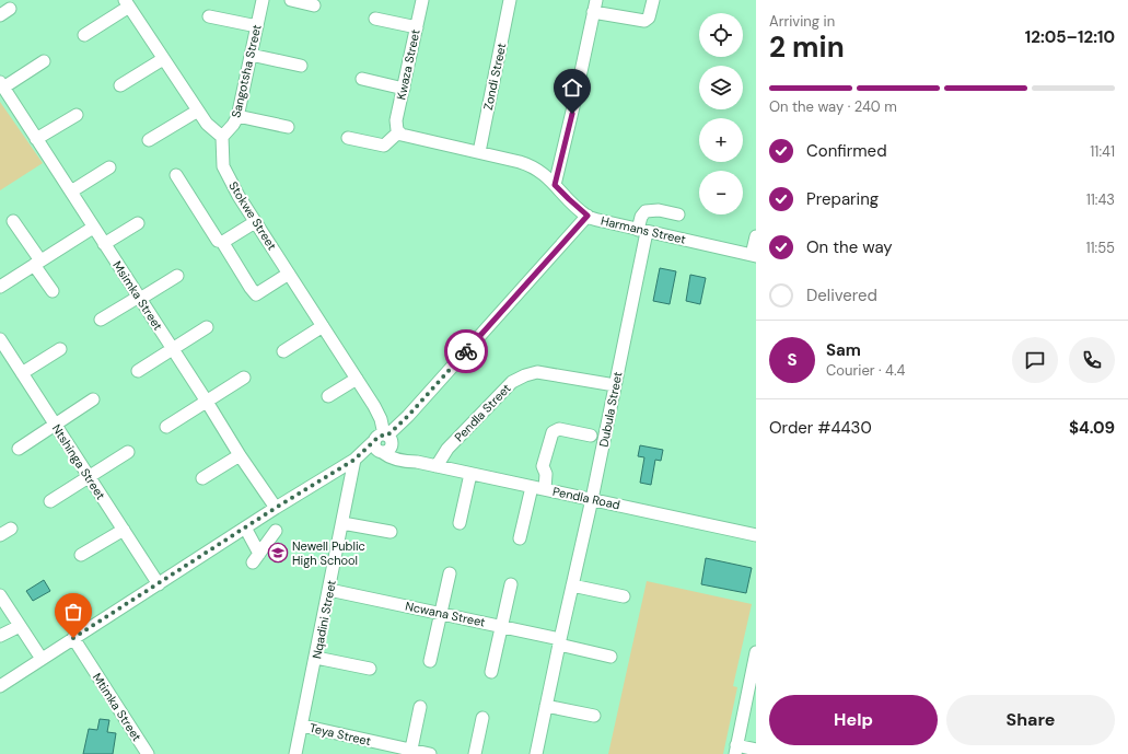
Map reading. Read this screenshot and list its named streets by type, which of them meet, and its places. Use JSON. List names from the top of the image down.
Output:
{
  "streets": {
    "street": [
      "Kwaza Street",
      "Sangotsha Street",
      "Zondi Street",
      "Stokwe Street",
      "Harmans Street",
      "Msimka Street",
      "Dubula Street",
      "Pendla Street",
      "Ntshinga Street",
      "Pendla Road",
      "Ncwana Street",
      "Nqadini Street",
      "Mtimka Street",
      "Teya Street"
    ]
  },
  "crossings": [
    ["Kwaza Street", "Harmans Street"],
    ["Sangotsha Street", "Stokwe Street"],
    ["Zondi Street", "Harmans Street"],
    ["Stokwe Street", "Pendla Road"],
    ["Harmans Street", "Dubula Street"],
    ["Dubula Street", "Pendla Street"],
    ["Dubula Street", "Pendla Road"],
    ["Dubula Street", "Ncwana Street"],
    ["Pendla Street", "Pendla Road"],
    ["Ncwana Street", "Nqadini Street"],
    ["Nqadini Street", "Teya Street"]
  ],
  "places": {
    "school or university": ["Newell Public High School"]
  },
  "page": {
    "heading": ["2 min", "Arriving in", "12:05–12:10"],
    "panel": [
      "Sam",
      "Courier · 4.4",
      "Order #4430",
      "$4.09"
    ],
    "map_buttons": ["+", "−"],
    "bar": "On the way · 240 m",
    "list": [
      ["Confirmed", "11:41"],
      ["Preparing", "11:43"],
      ["On the way", "11:55"],
      "Delivered"
    ],
    "round": "S",
    "buttons": ["Help", "Share"]
  }
}
